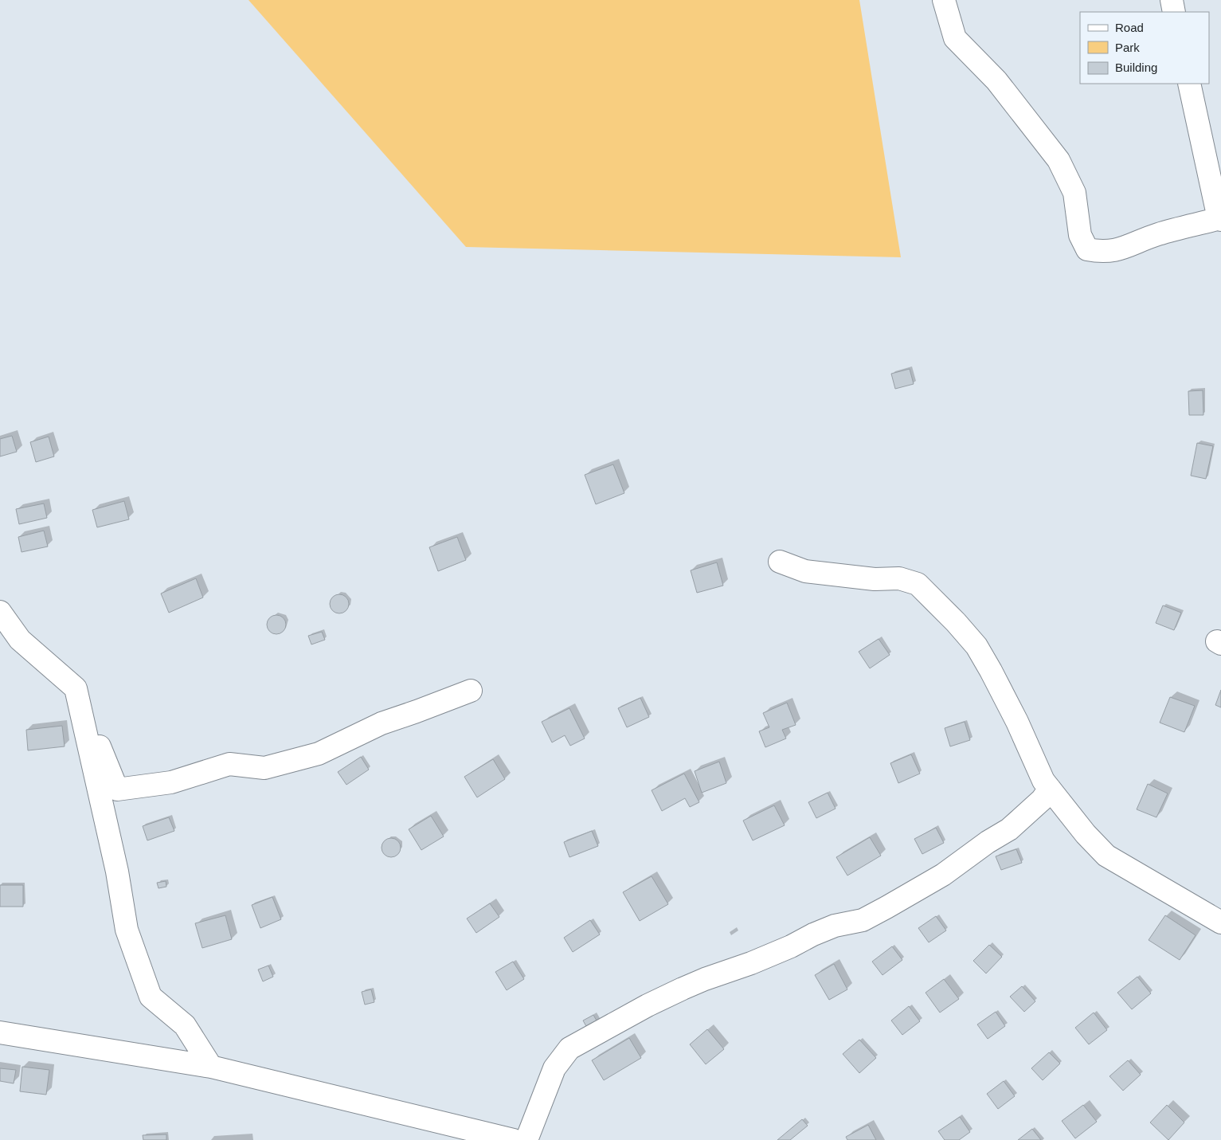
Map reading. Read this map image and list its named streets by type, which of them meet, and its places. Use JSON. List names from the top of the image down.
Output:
{
  "legend": ["Road", "Park", "Building"]
}
